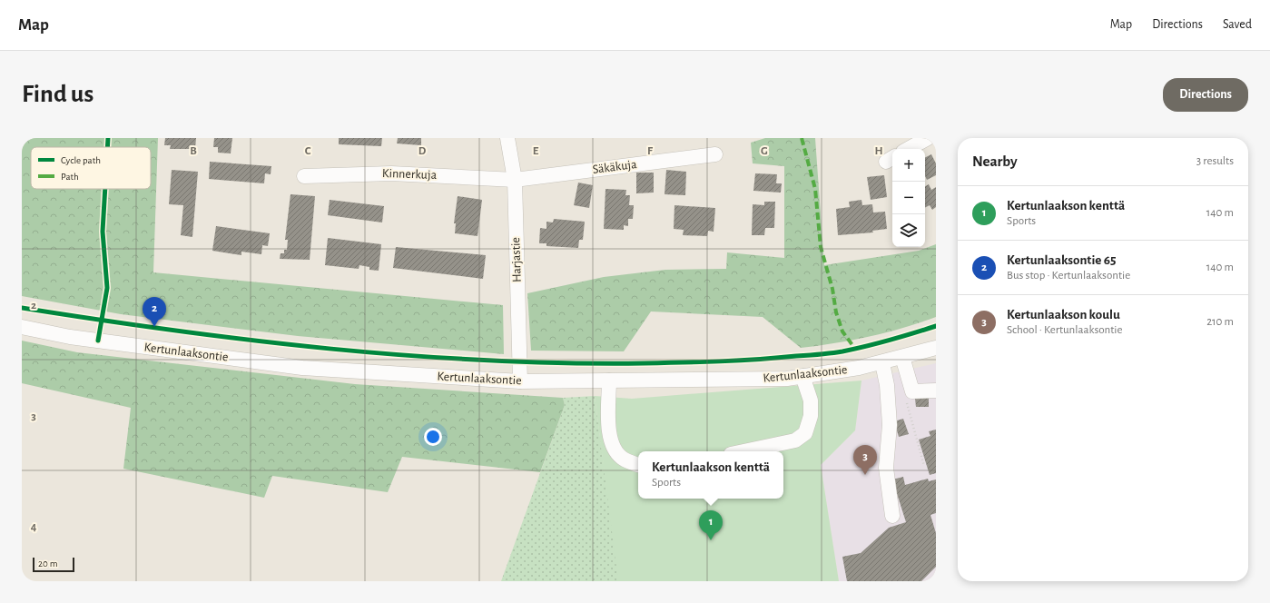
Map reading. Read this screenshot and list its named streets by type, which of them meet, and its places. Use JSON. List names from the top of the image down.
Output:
{
  "streets": {
    "street": [
      "Säkäkuja",
      "Kinnerkuja",
      "Harjastie",
      "Kertunlaaksontie"
    ]
  },
  "crossings": [
    ["Säkäkuja", "Kinnerkuja"],
    ["Säkäkuja", "Harjastie"],
    ["Kinnerkuja", "Harjastie"],
    ["Harjastie", "Kertunlaaksontie"]
  ],
  "legend": ["Cycle path", "Path"],
  "scale_bar": "20 m",
  "page": {
    "header": "Map",
    "nav": ["Map", "Directions", "Saved"],
    "buttons": "Directions",
    "title": "Find us",
    "heading": ["Nearby", "3 results"],
    "map_buttons": ["+", "−"],
    "list": [
      {
        "mark": "1",
        "name": "Kertunlaakson kenttä",
        "note": "Sports",
        "value": "140 m"
      },
      {
        "mark": "2",
        "name": "Kertunlaaksontie 65",
        "note": "Bus stop · Kertunlaaksontie",
        "value": "140 m"
      },
      {
        "mark": "3",
        "name": "Kertunlaakson koulu",
        "note": "School · Kertunlaaksontie",
        "value": "210 m"
      }
    ],
    "pins": ["2", "3", "1"],
    "popup": ["Kertunlaakson kenttä", "Sports"],
    "scale": "20 m"
  },
  "grid": {
    "columns": [
      "B",
      "C",
      "D",
      "E",
      "F",
      "G",
      "H"
    ],
    "rows": ["2", "3", "4"]
  }
}
